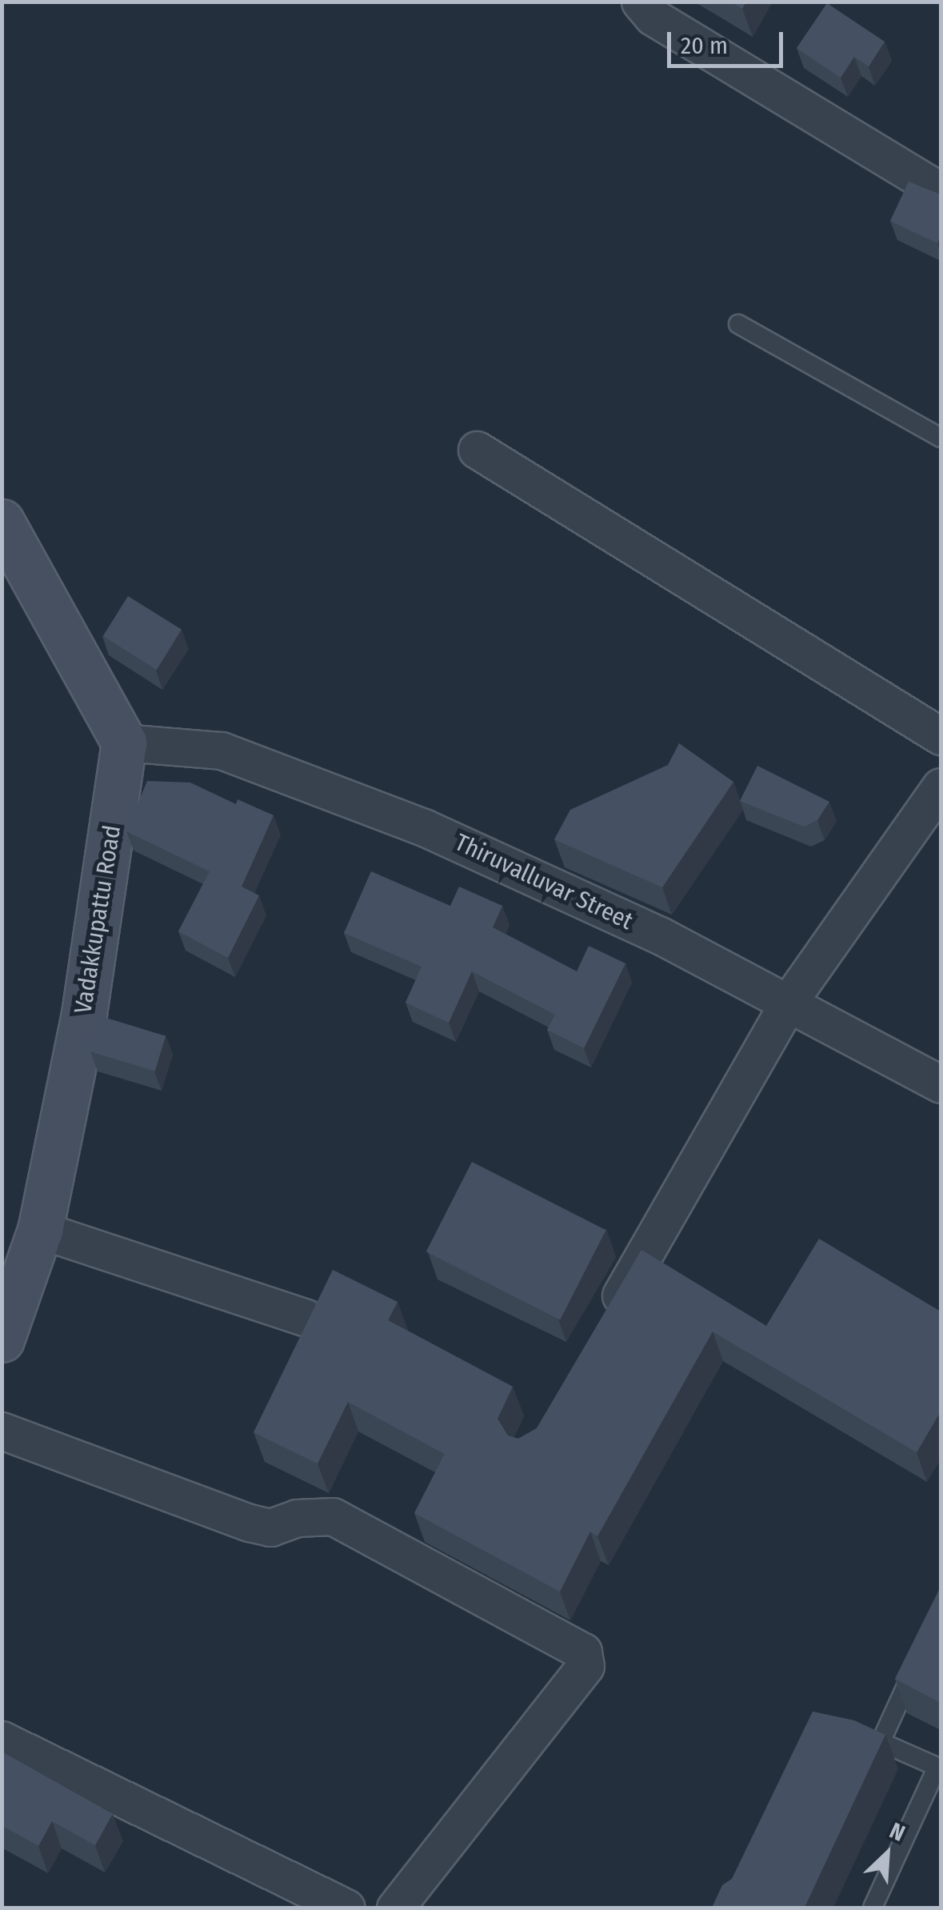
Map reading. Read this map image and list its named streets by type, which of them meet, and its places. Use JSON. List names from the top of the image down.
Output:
{
  "streets": {
    "street": ["Thiruvalluvar Street", "Vadakkupattu Road"]
  },
  "crossings": [
    ["Thiruvalluvar Street", "Vadakkupattu Road"]
  ],
  "scale_bar": "20 m",
  "north": "top right"
}
